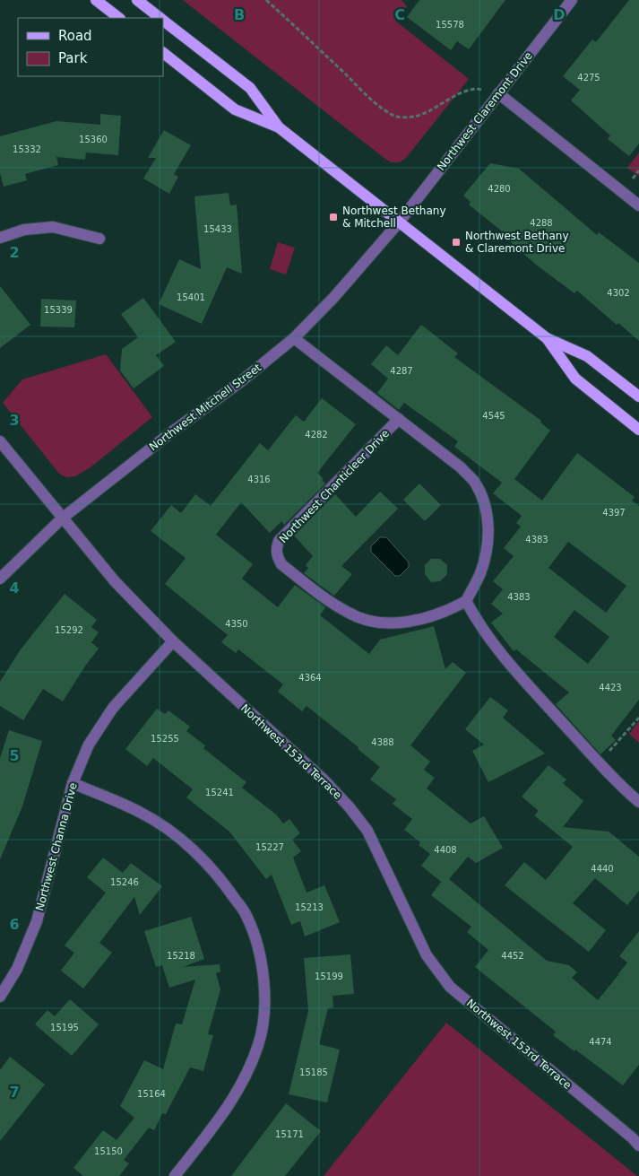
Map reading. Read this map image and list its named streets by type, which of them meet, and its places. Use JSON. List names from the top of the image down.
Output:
{
  "streets": {
    "street": [
      "Northwest Claremont Drive",
      "Northwest Mitchell Street",
      "Northwest Chanticleer Drive",
      "Northwest 153rd Terrace",
      "Northwest Channa Drive"
    ]
  },
  "crossings": [
    ["Northwest Claremont Drive", "Northwest Mitchell Street"],
    ["Northwest Mitchell Street", "Northwest Chanticleer Drive"],
    ["Northwest Mitchell Street", "Northwest 153rd Terrace"],
    ["Northwest 153rd Terrace", "Northwest Channa Drive"]
  ],
  "places": {
    "transit": ["Northwest Bethany & Mitchell", "Northwest Bethany & Claremont Drive"]
  },
  "house_numbers": [
    "15578",
    "4275",
    "15360",
    "15332",
    "4280",
    "4288",
    "15433",
    "4302",
    "15401",
    "15339",
    "4287",
    "4545",
    "4282",
    "4316",
    "4397",
    "4383",
    "4383",
    "4350",
    "15292",
    "4364",
    "4423",
    "15255",
    "4388",
    "15241",
    "15227",
    "4408",
    "4440",
    "15246",
    "15213",
    "15218",
    "4452",
    "15199",
    "15195",
    "4474",
    "15185",
    "15164",
    "15171",
    "15150"
  ],
  "legend": ["Road", "Park"],
  "grid": {
    "columns": ["B", "C", "D"],
    "rows": [
      "2",
      "3",
      "4",
      "5",
      "6",
      "7"
    ]
  }
}
